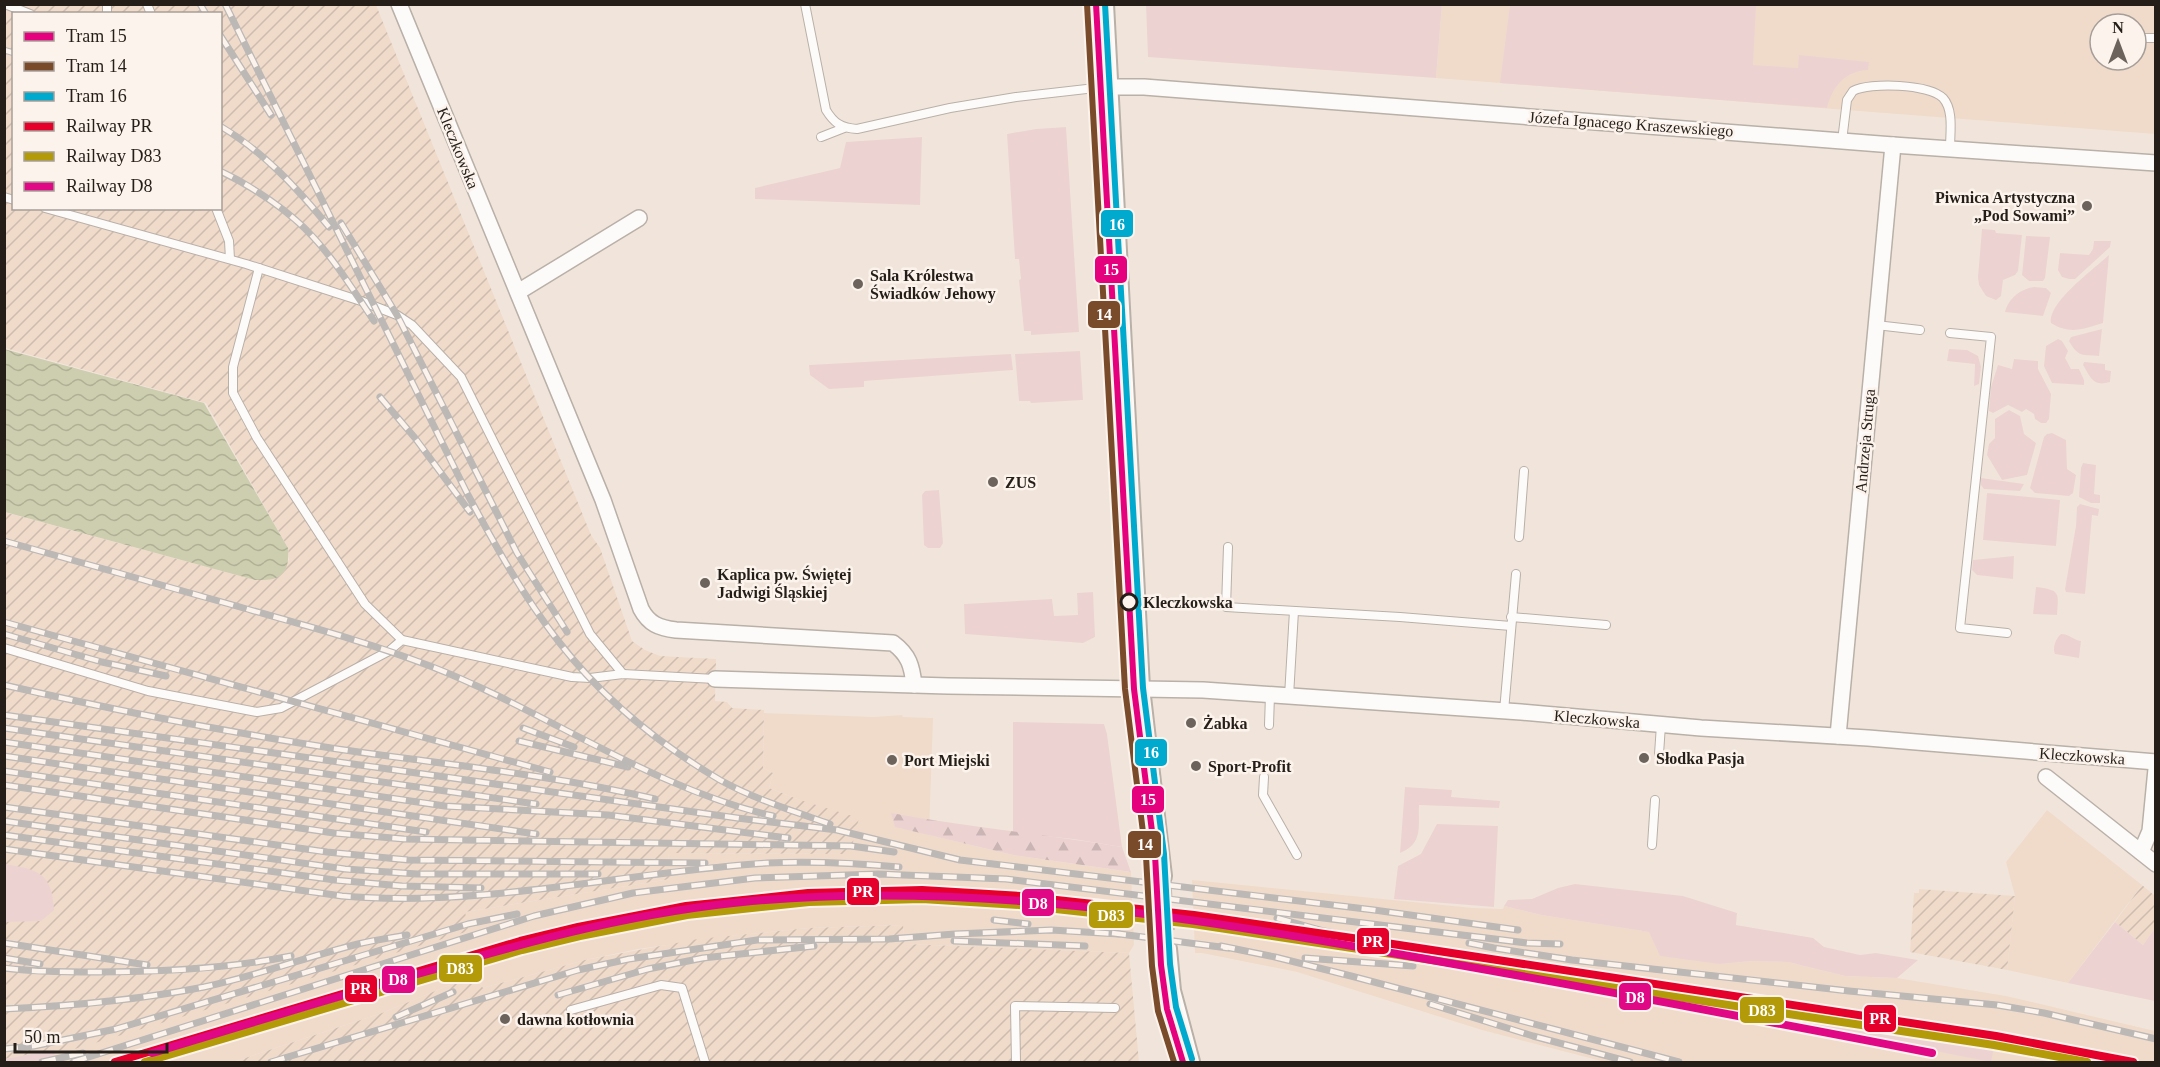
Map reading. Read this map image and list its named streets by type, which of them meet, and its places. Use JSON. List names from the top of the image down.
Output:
{
  "streets": {
    "street": ["Józefa Ignacego Kraszewskiego", "Kleczkowska", "Andrzeja Struga"]
  },
  "crossings": [
    ["Józefa Ignacego Kraszewskiego", "Andrzeja Struga"],
    ["Kleczkowska", "Andrzeja Struga"]
  ],
  "places": [
    "Piwnica Artystyczna „Pod Sowami”",
    "Sala Królestwa Świadków Jehowy",
    "ZUS",
    "Kaplica pw. Świętej Jadwigi Śląskiej",
    "Kleczkowska",
    "Żabka",
    "Słodka Pasja",
    "Port Miejski",
    "Sport-Profit",
    "dawna kotłownia"
  ],
  "lines": [
    "tram line 15",
    "tram line 14",
    "tram line 16",
    "rail line PR",
    "rail line D8",
    "rail line D83"
  ],
  "legend": [
    "Tram 15",
    "Tram 14",
    "Tram 16",
    "Railway PR",
    "Railway D83",
    "Railway D8"
  ],
  "scale_bar": "50 m",
  "north": "top"
}
